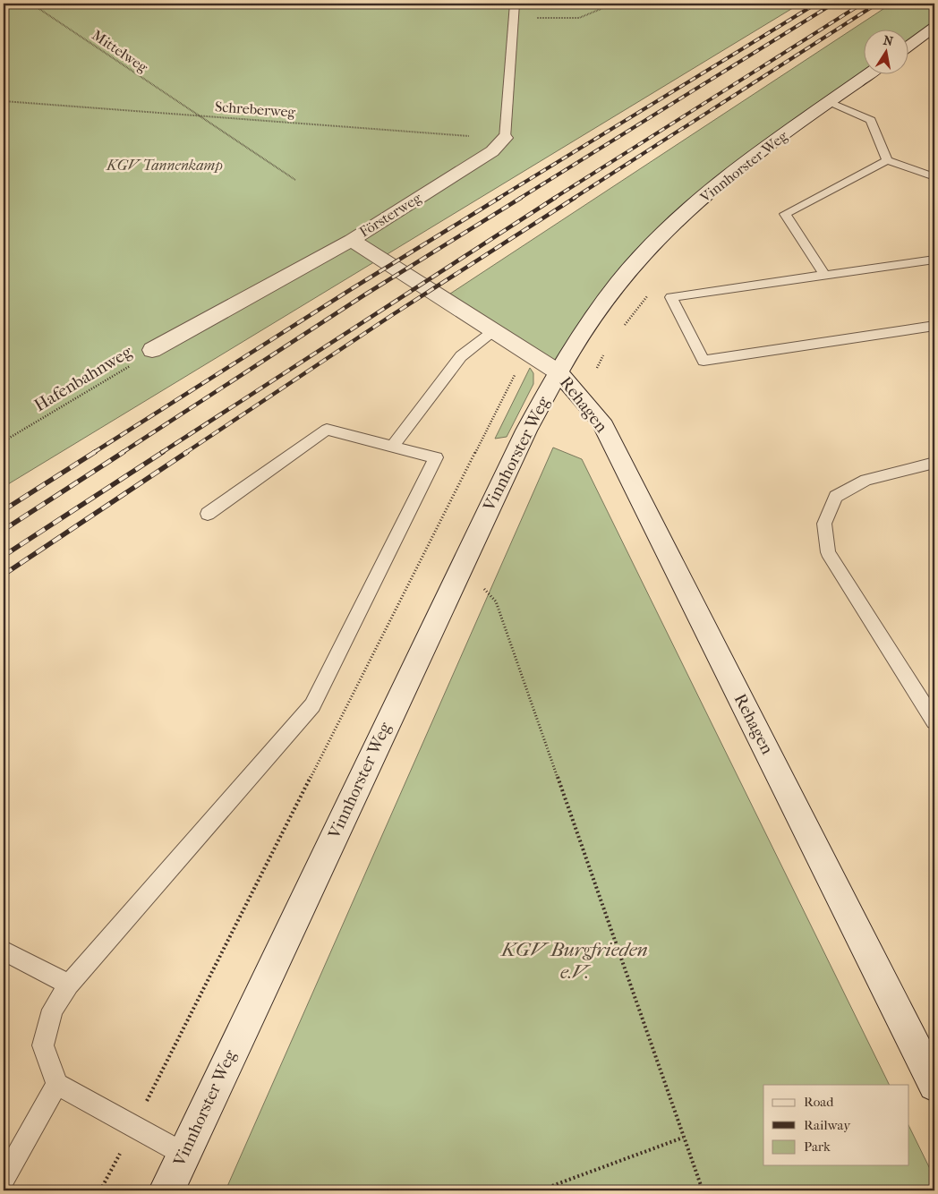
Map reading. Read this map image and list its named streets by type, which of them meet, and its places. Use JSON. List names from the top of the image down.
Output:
{
  "streets": {
    "street": ["Vinnhorster Weg", "Försterweg", "Rehagen"],
    "path": ["Mittelweg", "Schreberweg", "Hafenbahnweg"]
  },
  "crossings": [
    ["Mittelweg", "Schreberweg"],
    ["Schreberweg", "Försterweg"],
    ["Vinnhorster Weg", "Rehagen"],
    ["Försterweg", "Hafenbahnweg"]
  ],
  "parks": ["KGV Tannenkamp", "KGV Burgfrieden e.V."],
  "legend": ["Road", "Railway", "Park"],
  "north": "top"
}
